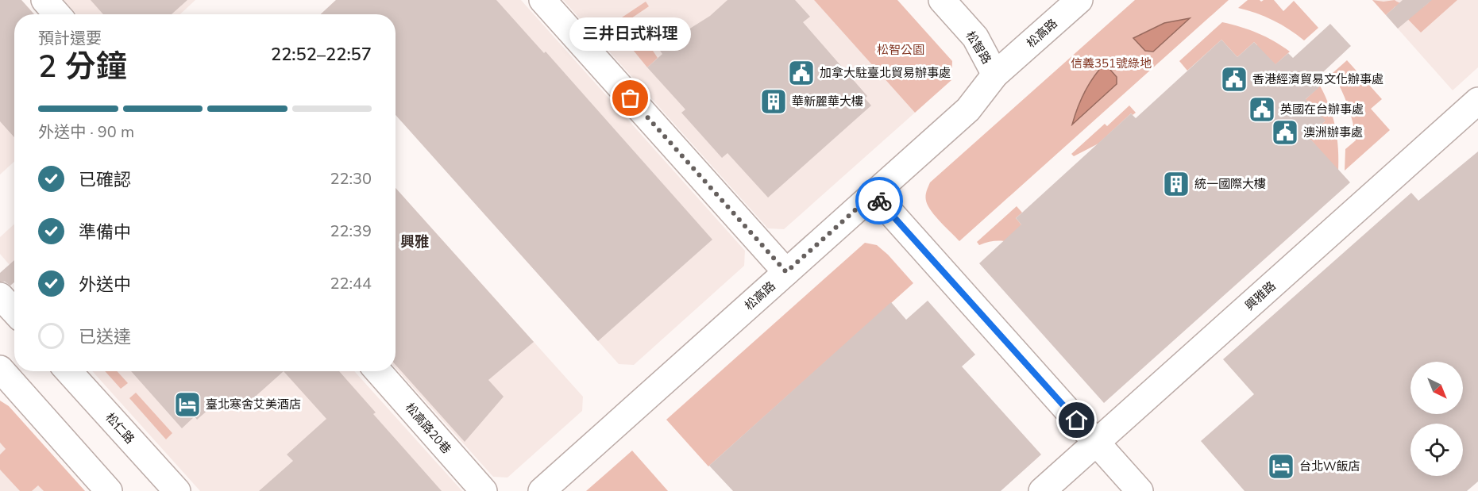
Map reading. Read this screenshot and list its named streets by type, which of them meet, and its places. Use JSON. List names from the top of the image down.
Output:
{
  "streets": {
    "street": [
      "松高路",
      "松智路",
      "興雅路",
      "松仁路",
      "松高路20巷"
    ]
  },
  "crossings": [
    ["松高路", "松智路"]
  ],
  "districts": ["興雅"],
  "parks": ["松智公園", "信義351號綠地"],
  "places": {
    "public building": [
      "加拿大駐臺北貿易辦事處",
      "香港經濟貿易文化辦事處",
      "英國在台辦事處",
      "澳洲辦事處"
    ],
    "other": ["三井日式料理"],
    "building": ["華新麗華大樓", "統一國際大樓"],
    "hotel": ["臺北寒舍艾美酒店", "台北W飯店"]
  },
  "north": "bottom right",
  "page": {
    "heading": ["2 分鐘", "預計還要", "22:52–22:57"],
    "bubble": "三井日式料理",
    "bar": "外送中 · 90 m",
    "list": [
      ["已確認", "22:30"],
      ["準備中", "22:39"],
      ["外送中", "22:44"],
      "已送達"
    ]
  }
}
